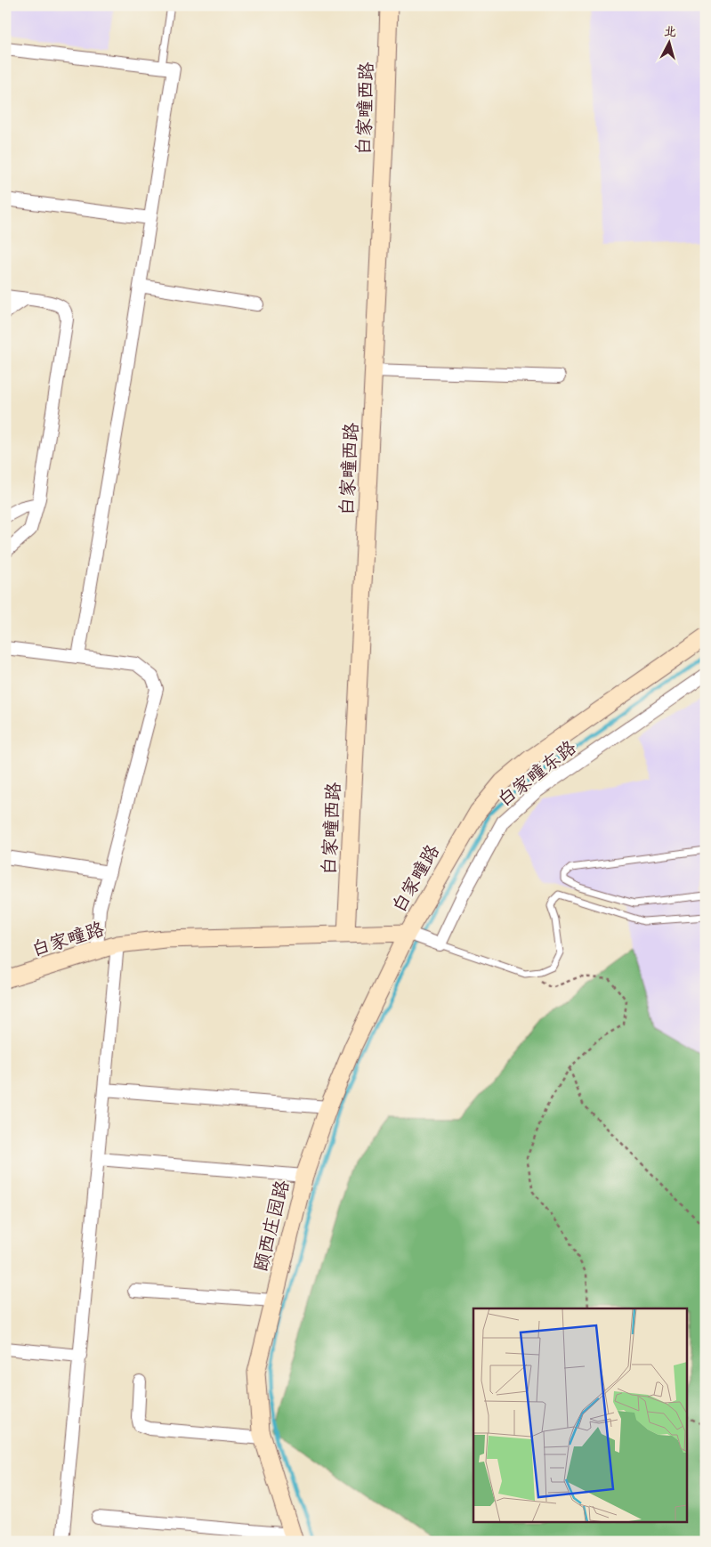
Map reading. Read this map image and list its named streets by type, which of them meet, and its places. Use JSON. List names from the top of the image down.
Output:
{
  "streets": {
    "street": [
      "白家疃西路",
      "白家疃东路",
      "白家疃路",
      "颐西庄园路"
    ]
  },
  "crossings": [
    ["白家疃西路", "白家疃路"],
    ["白家疃路", "颐西庄园路"]
  ],
  "north": "top"
}
